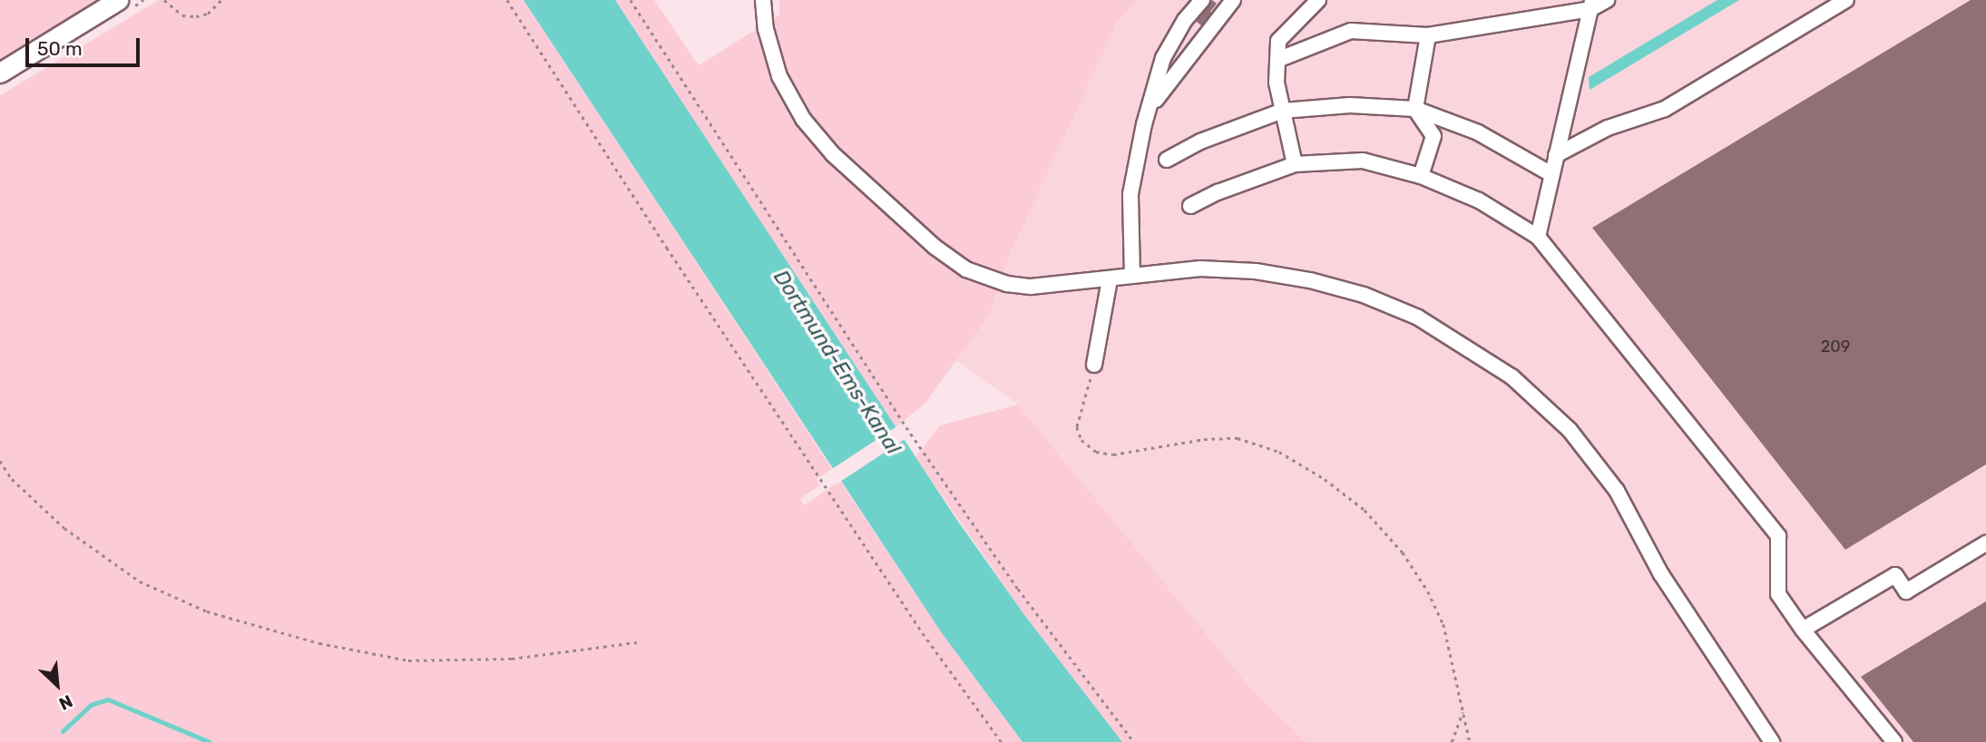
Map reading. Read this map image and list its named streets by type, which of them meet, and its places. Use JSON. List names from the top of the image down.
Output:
{
  "water": ["Dortmund-Ems-Kanal"],
  "house_numbers": ["209"],
  "scale_bar": "50 m",
  "north": "bottom right"
}
